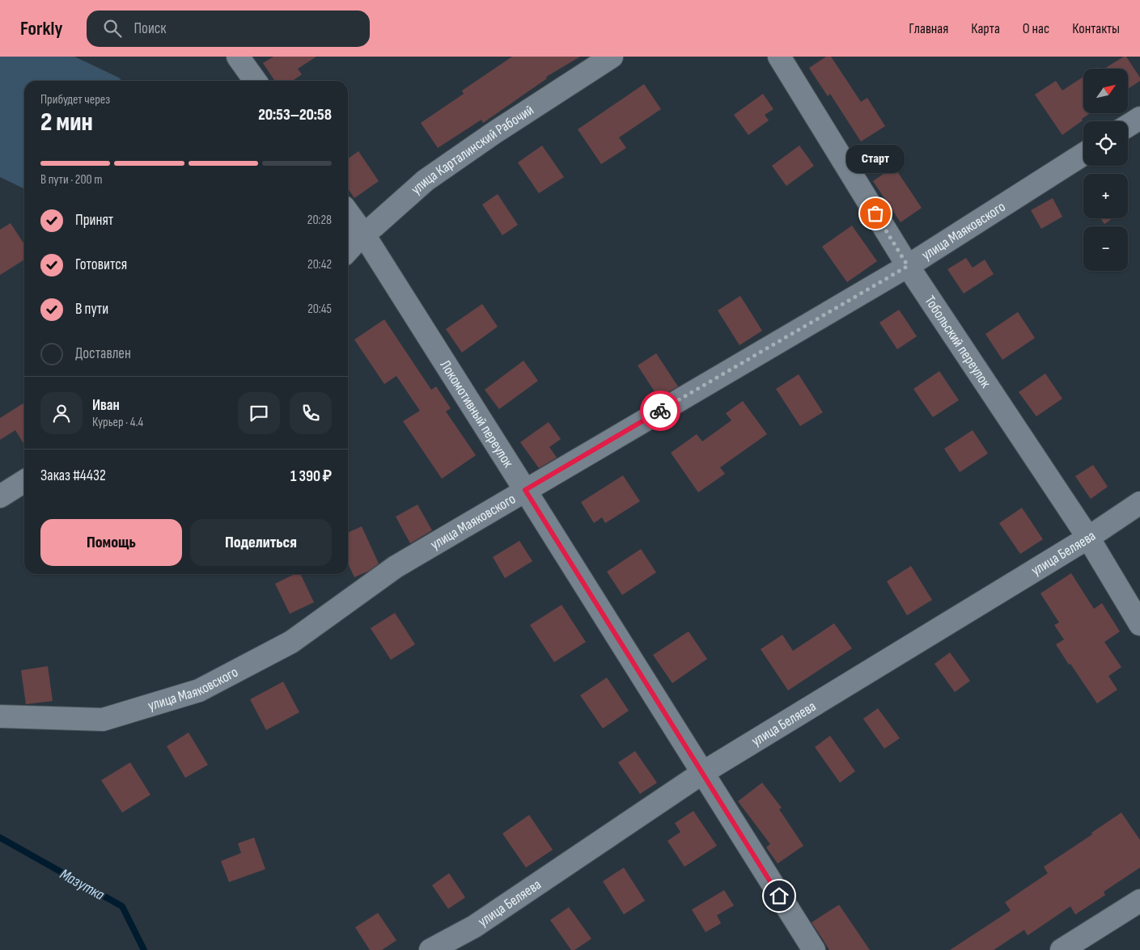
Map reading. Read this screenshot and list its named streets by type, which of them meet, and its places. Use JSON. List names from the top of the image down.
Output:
{
  "streets": {
    "street": [
      "улица Карталинский Рабочий",
      "улица Маяковского",
      "Тобольский переулок",
      "Локомотивный переулок",
      "улица Беляева"
    ]
  },
  "crossings": [
    ["улица Карталинский Рабочий", "Локомотивный переулок"],
    ["улица Маяковского", "Тобольский переулок"],
    ["улица Маяковского", "Локомотивный переулок"],
    ["Тобольский переулок", "улица Беляева"],
    ["Локомотивный переулок", "улица Беляева"]
  ],
  "water": ["Мазутка"],
  "places": ["Старт"],
  "north": "top right",
  "page": {
    "header": "Forkly",
    "search": "Поиск",
    "nav": [
      "Главная",
      "Карта",
      "О нас",
      "Контакты"
    ],
    "map_buttons": ["+", "−"],
    "heading": ["2 мин", "Прибудет через", "20:53–20:58"],
    "panel": [
      "Иван",
      "Курьер · 4.4",
      "Заказ #4432",
      "1 390 ₽"
    ],
    "bubble": "Старт",
    "bar": "В пути · 200 m",
    "list": [
      ["Принят", "20:28"],
      ["Готовится", "20:42"],
      ["В пути", "20:45"],
      "Доставлен"
    ],
    "buttons": ["Помощь", "Поделиться"]
  }
}
